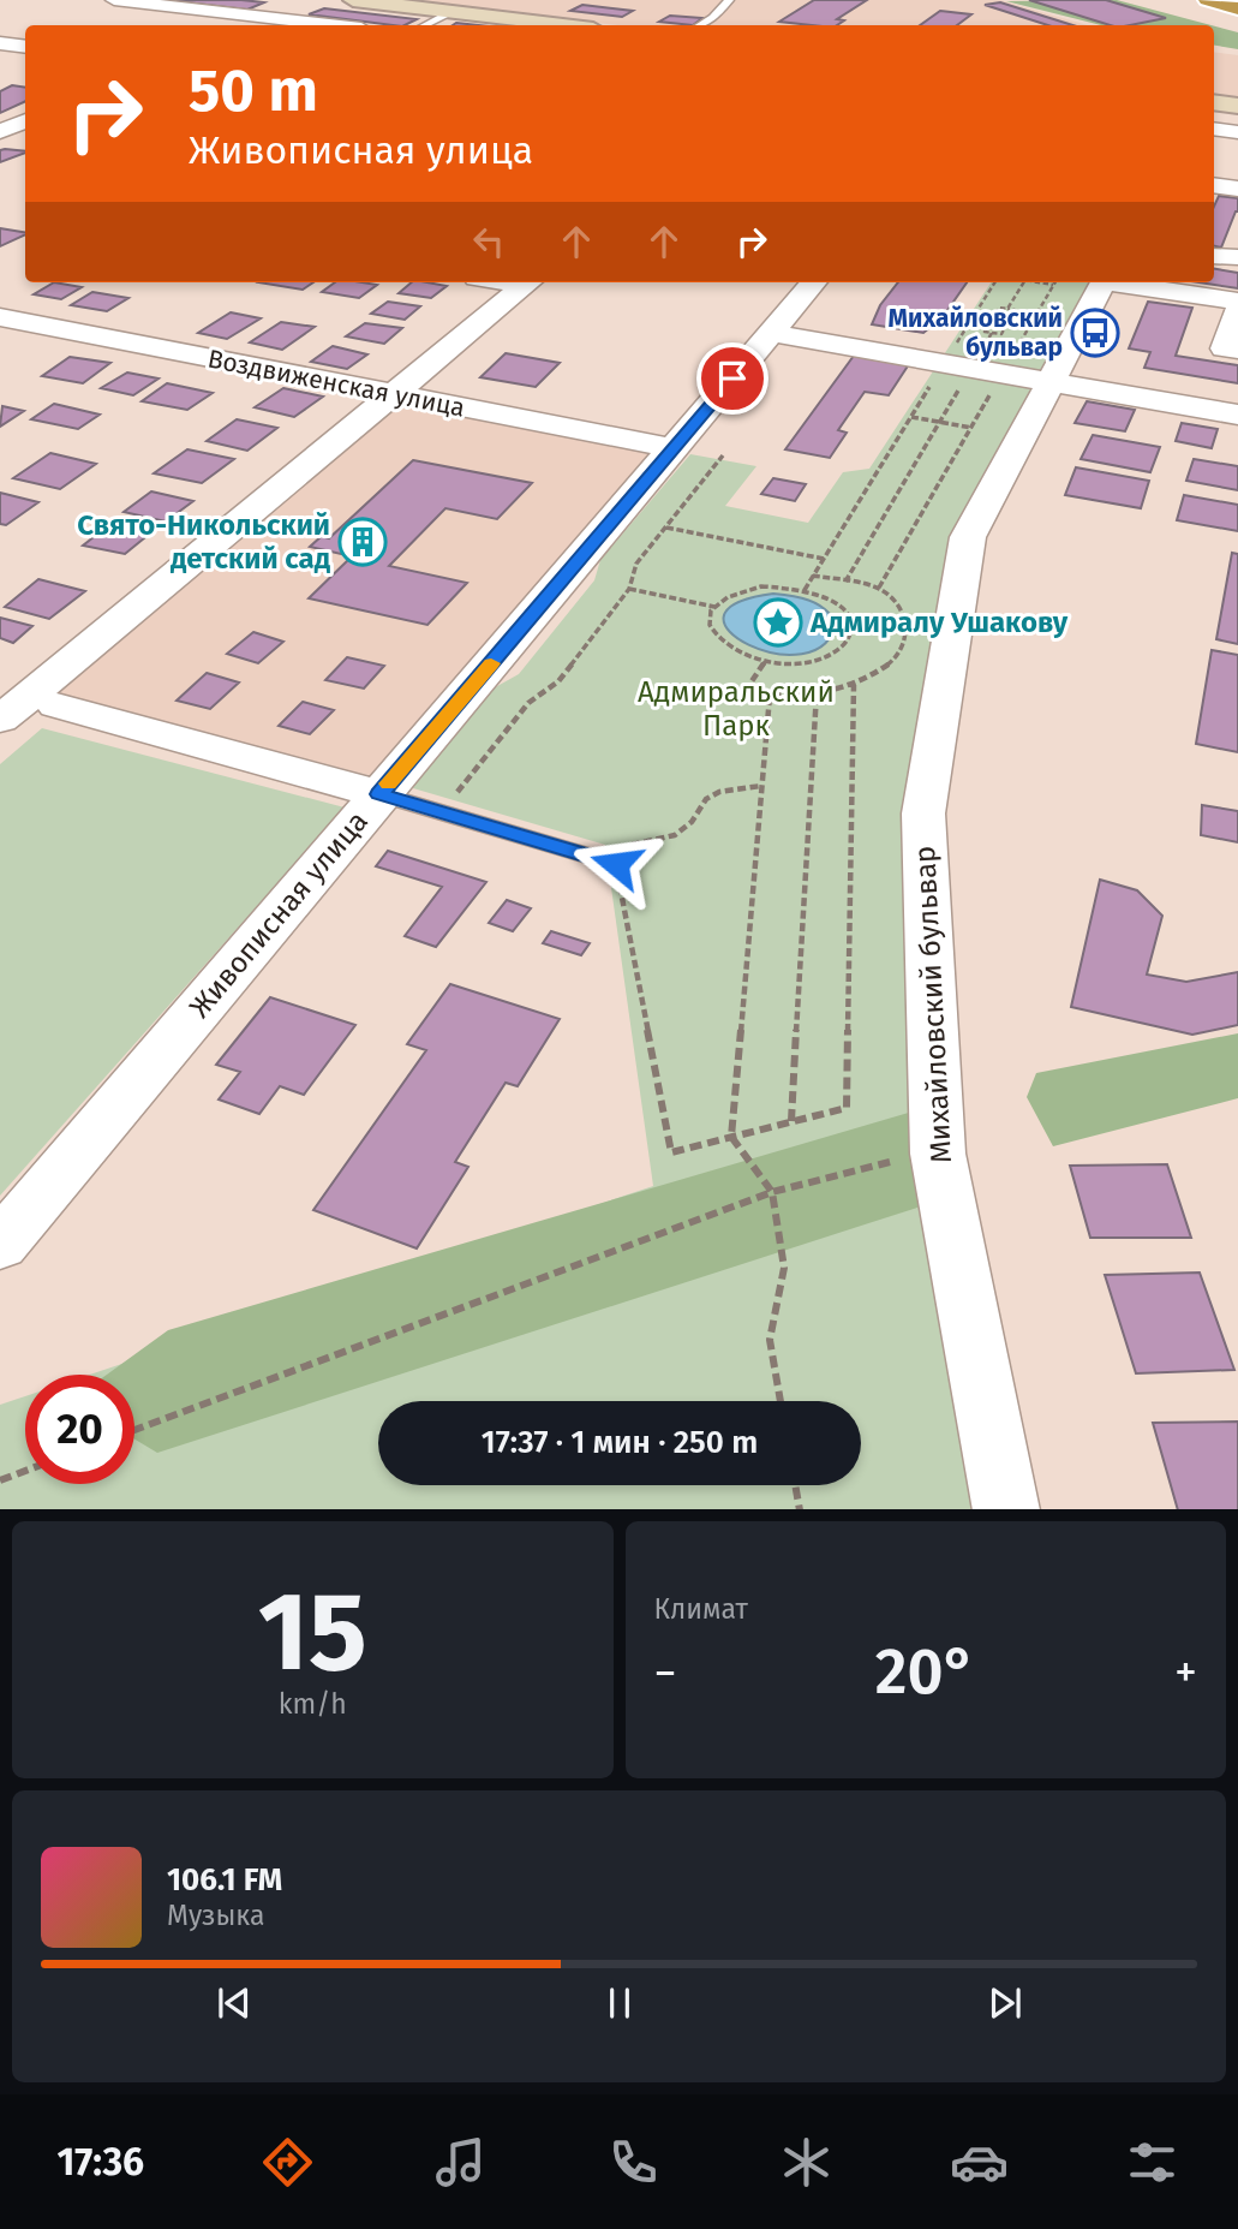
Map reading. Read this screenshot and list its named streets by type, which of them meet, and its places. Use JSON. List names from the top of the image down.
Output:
{
  "streets": {
    "street": ["Воздвиженская улица", "Живописная улица", "Михайловский бульвар"]
  },
  "crossings": [
    ["Воздвиженская улица", "Живописная улица"]
  ],
  "parks": ["Адмиральский Парк"],
  "places": {
    "bus stop": ["Михайловский бульвар"],
    "building": ["Свято-Никольский детский сад"],
    "place": ["Адмиралу Ушакову"]
  },
  "page": {
    "turn": ["50 m", "Живописная улица"],
    "limit": "20",
    "trip": "17:37 · 1 мин · 250 m",
    "tile": [
      ["15", "km/h"],
      "Климат"
    ],
    "heat": ["−", "20°", "+"],
    "song": ["106.1 FM", "Музыка"],
    "tabs": "17:36"
  }
}
